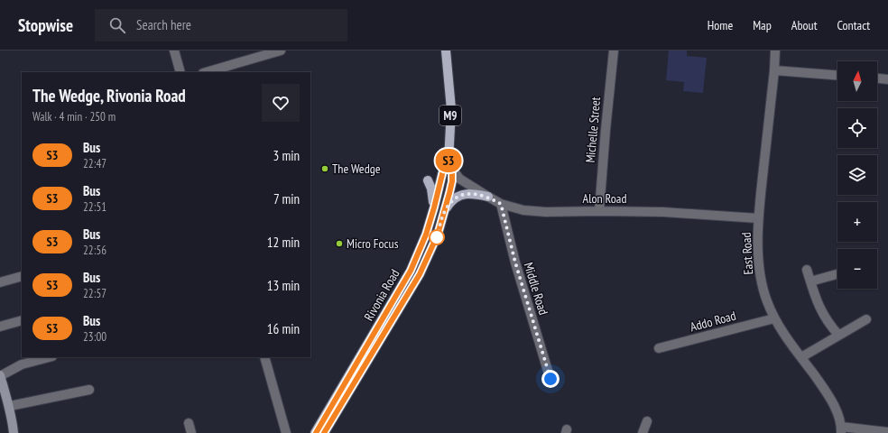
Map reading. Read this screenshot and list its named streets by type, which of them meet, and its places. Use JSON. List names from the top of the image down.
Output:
{
  "streets": {
    "main road": ["M9", "Rivonia Road"],
    "street": [
      "Michelle Street",
      "Alon Road",
      "East Road",
      "Middle Road",
      "Addo Road"
    ]
  },
  "crossings": [
    ["Michelle Street", "Alon Road"],
    ["Alon Road", "East Road"],
    ["Alon Road", "Middle Road"],
    ["Alon Road", "Rivonia Road"],
    ["East Road", "Addo Road"]
  ],
  "places": ["The Wedge", "Micro Focus"],
  "lines": ["bus line S3"],
  "north": "top",
  "page": {
    "header": "Stopwise",
    "search": "Search here",
    "nav": [
      "Home",
      "Map",
      "About",
      "Contact"
    ],
    "on_map": "S3",
    "map_buttons": ["+", "−"],
    "heading": ["The Wedge, Rivonia Road", "Walk · 4 min · 250 m"],
    "list": [
      {
        "mark": "S3",
        "name": "Bus",
        "note": "22:47",
        "value": "3 min"
      },
      {
        "mark": "S3",
        "name": "Bus",
        "note": "22:51",
        "value": "7 min"
      },
      {
        "mark": "S3",
        "name": "Bus",
        "note": "22:56",
        "value": "12 min"
      },
      {
        "mark": "S3",
        "name": "Bus",
        "note": "22:57",
        "value": "13 min"
      },
      {
        "mark": "S3",
        "name": "Bus",
        "note": "23:00",
        "value": "16 min"
      }
    ]
  }
}
